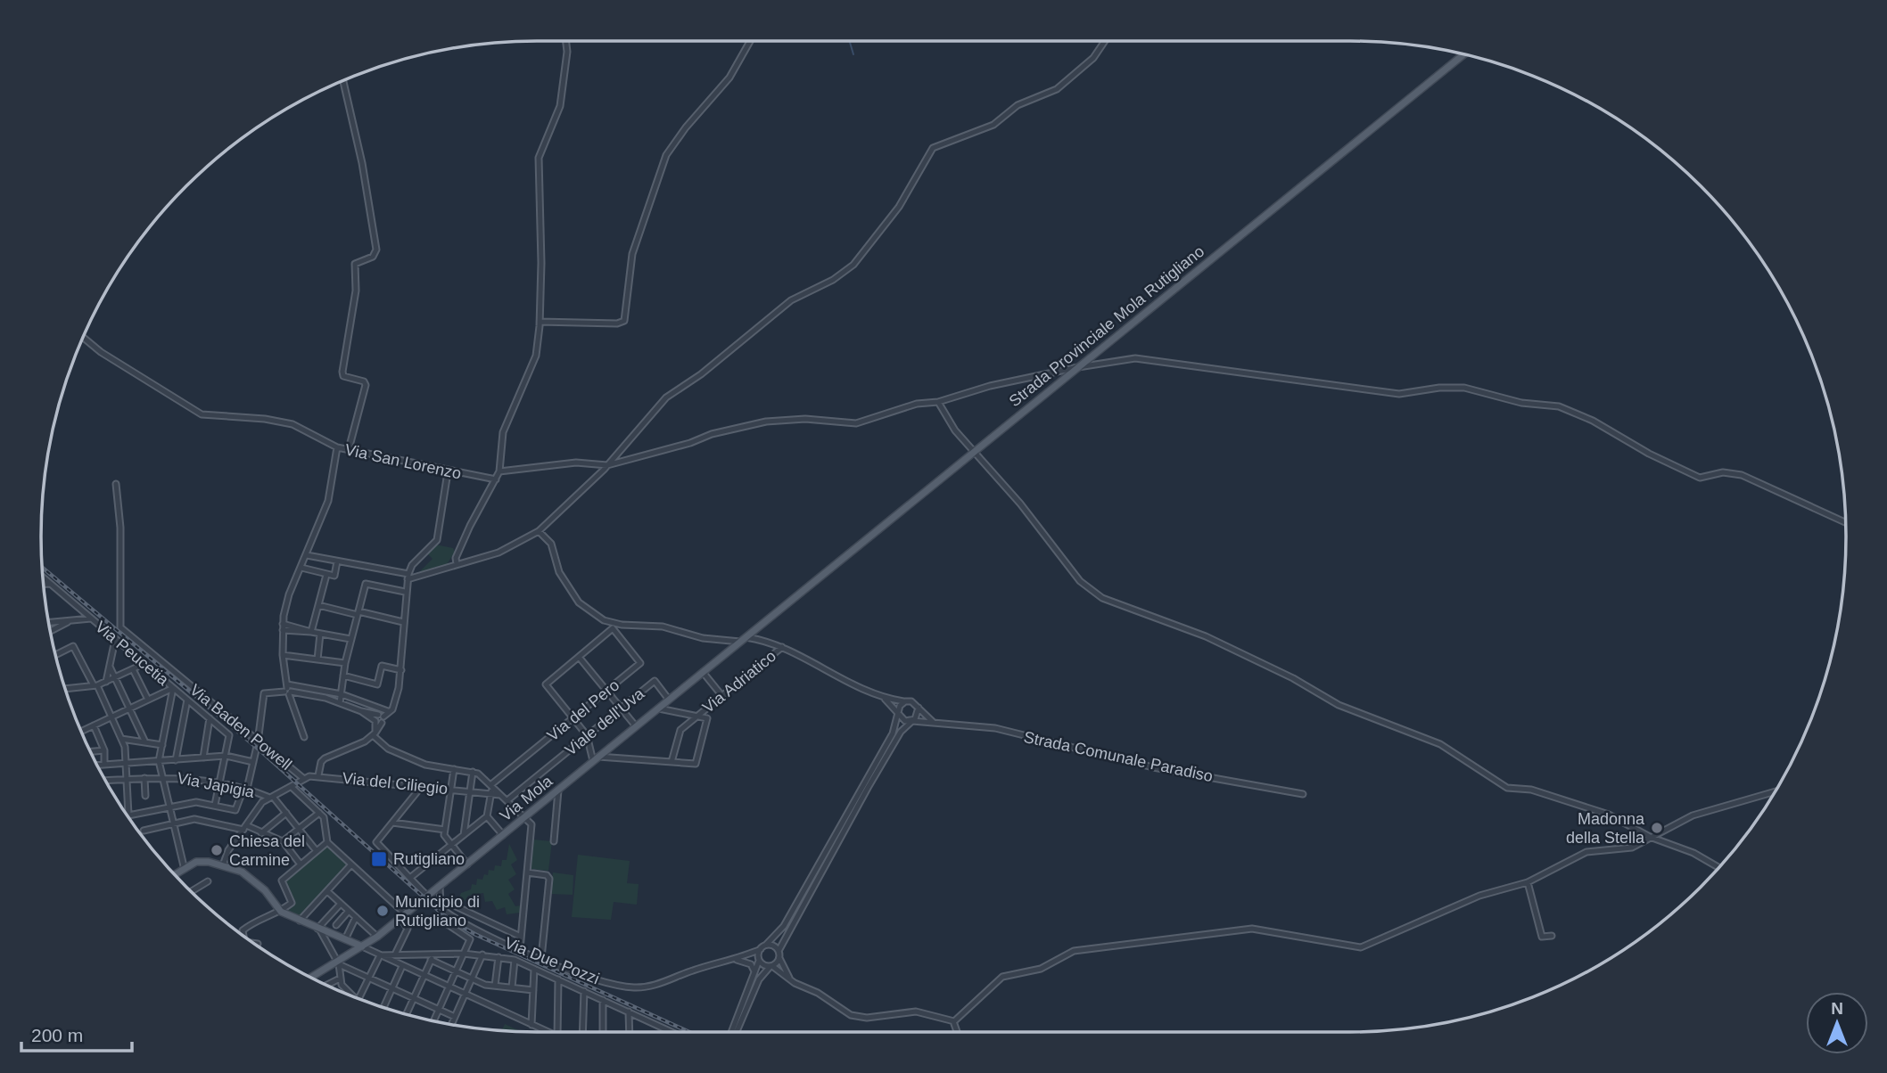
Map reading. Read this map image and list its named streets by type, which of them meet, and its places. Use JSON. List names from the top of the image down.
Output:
{
  "streets": {
    "main road": ["Strada Provinciale Mola Rutigliano", "Via Mola"],
    "street": [
      "Via San Lorenzo",
      "Via Peucetia",
      "Via Adriatico",
      "Via del Pero",
      "Viale dell'Uva",
      "Via Baden Powell",
      "Strada Comunale Paradiso",
      "Via del Ciliegio",
      "Via Japigia",
      "Via Due Pozzi"
    ]
  },
  "crossings": [
    ["Strada Provinciale Mola Rutigliano", "Via Mola"],
    ["Viale dell'Uva", "Via Mola"],
    ["Via Baden Powell", "Via del Ciliegio"],
    ["Via del Ciliegio", "Via Japigia"],
    ["Via Mola", "Via Due Pozzi"]
  ],
  "places": {
    "other": ["Madonna della Stella", "Chiesa del Carmine", "Municipio di Rutigliano"],
    "transit": ["Rutigliano"]
  },
  "scale_bar": "200 m",
  "north": "top"
}
